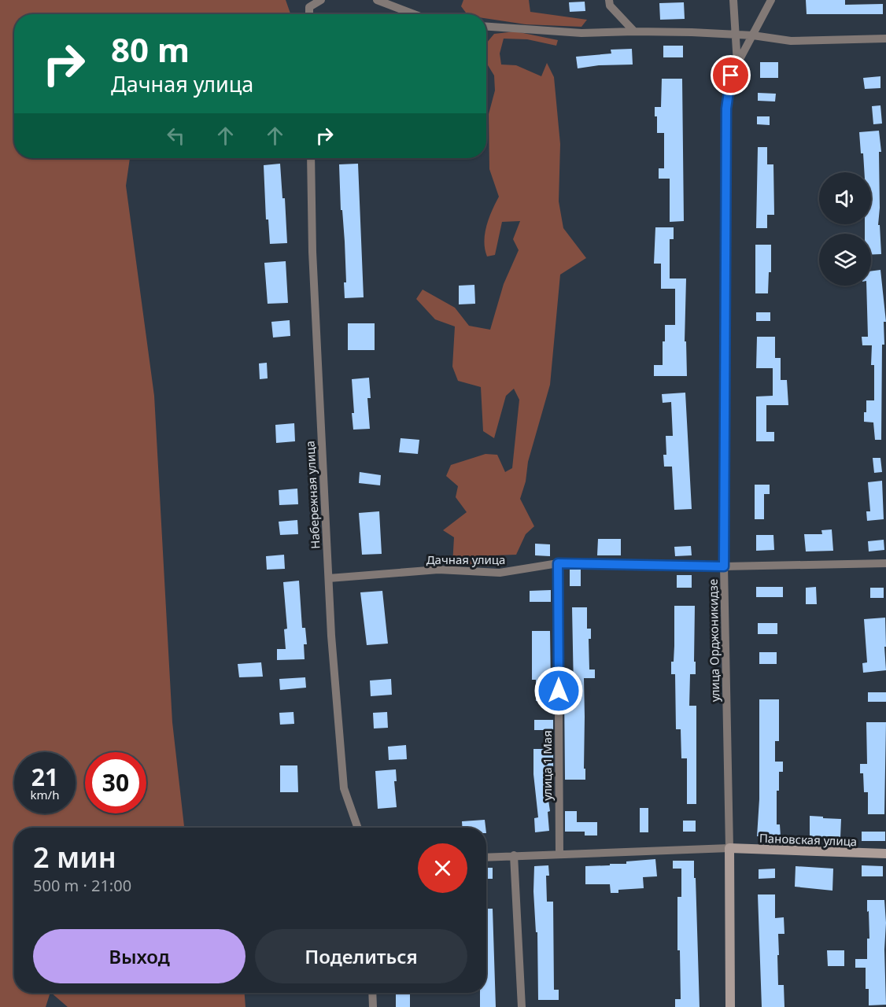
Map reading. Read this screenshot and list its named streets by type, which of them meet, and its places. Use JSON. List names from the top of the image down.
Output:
{
  "streets": {
    "main road": ["улица Орджоникидзе", "Пановская улица"],
    "street": ["Набережная улица", "Дачная улица", "улица 1 Мая"]
  },
  "crossings": [
    ["Набережная улица", "Дачная улица"],
    ["Дачная улица", "улица Орджоникидзе"],
    ["Дачная улица", "улица 1 Мая"],
    ["улица Орджоникидзе", "Пановская улица"]
  ],
  "page": {
    "turn": ["80 m", "Дачная улица"],
    "speed": "21 km/h",
    "limit": "30",
    "heading": ["2 мин", "500 m · 21:00"],
    "buttons": ["Выход", "Поделиться"]
  }
}
